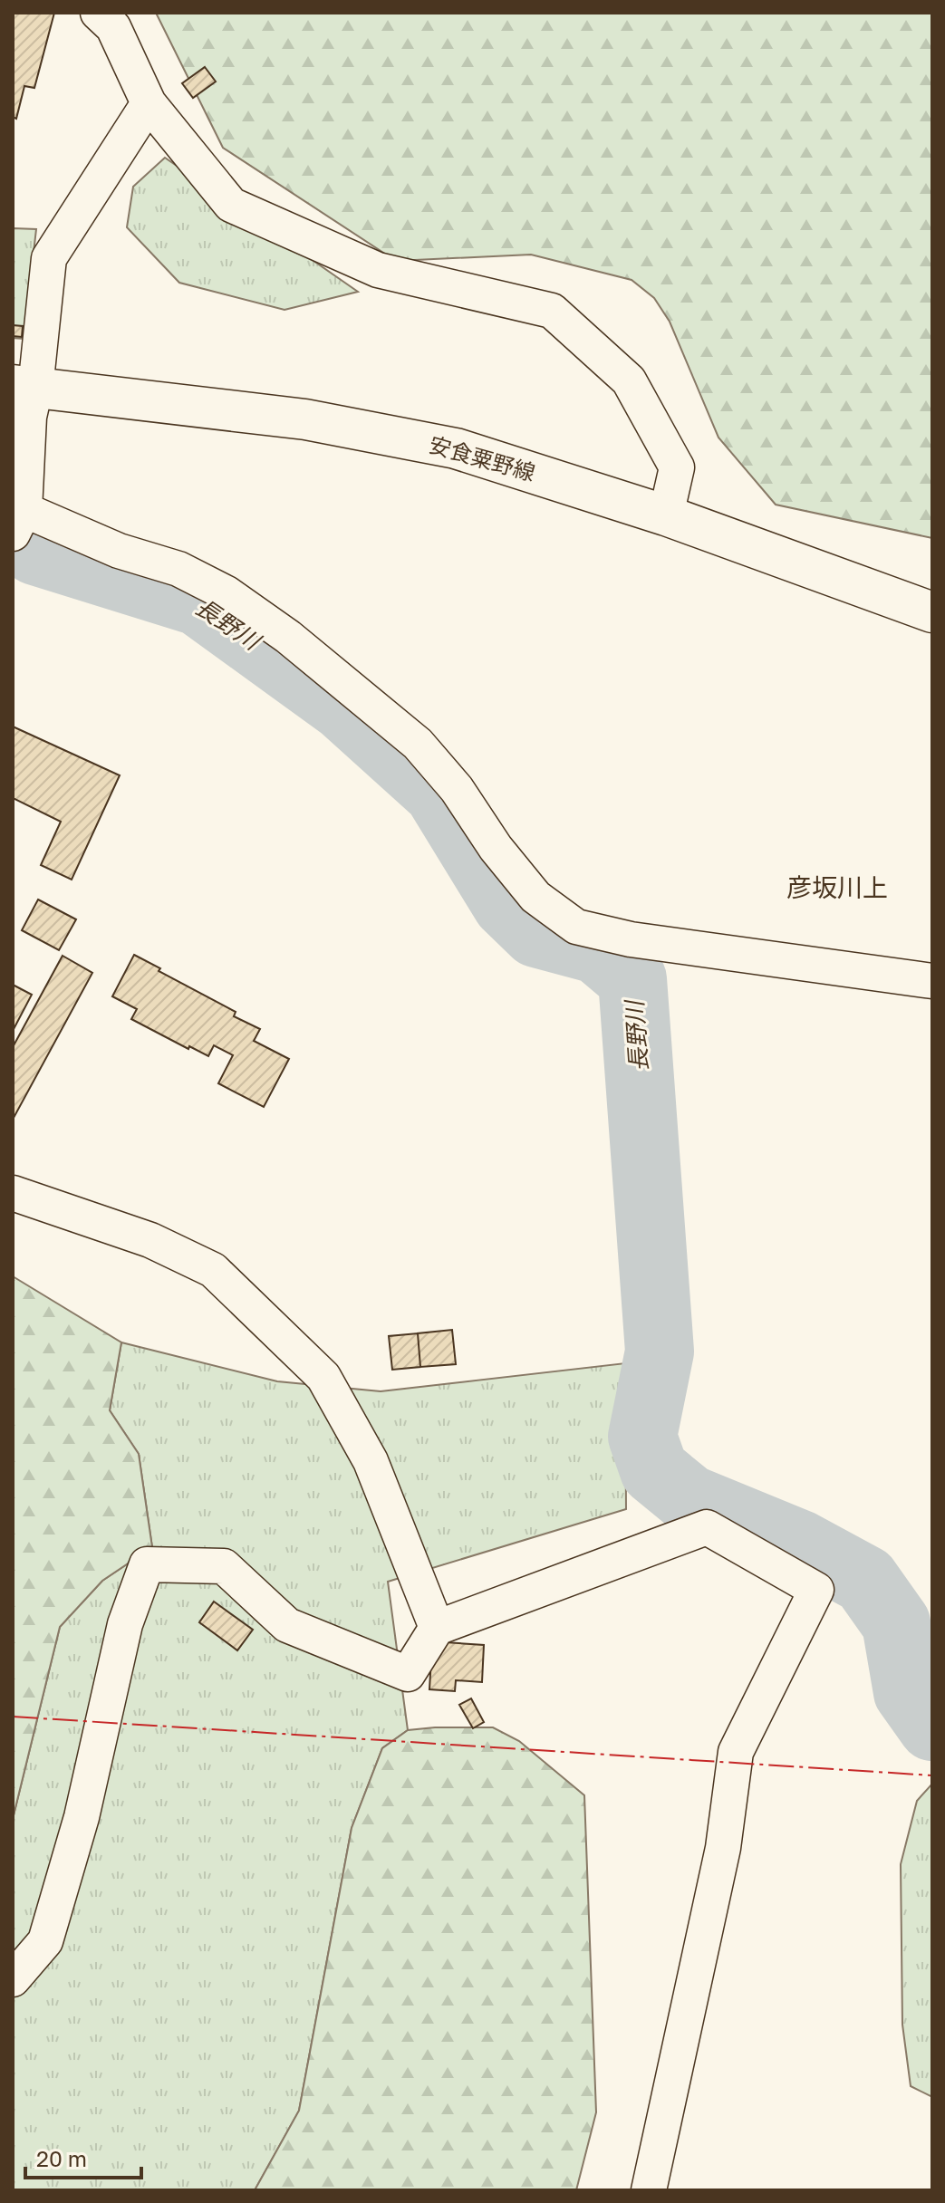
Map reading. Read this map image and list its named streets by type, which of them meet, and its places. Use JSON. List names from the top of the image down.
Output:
{
  "streets": {
    "main road": ["安食粟野線"]
  },
  "districts": ["彦坂川上"],
  "water": ["長野川"],
  "scale_bar": "20 m"
}
